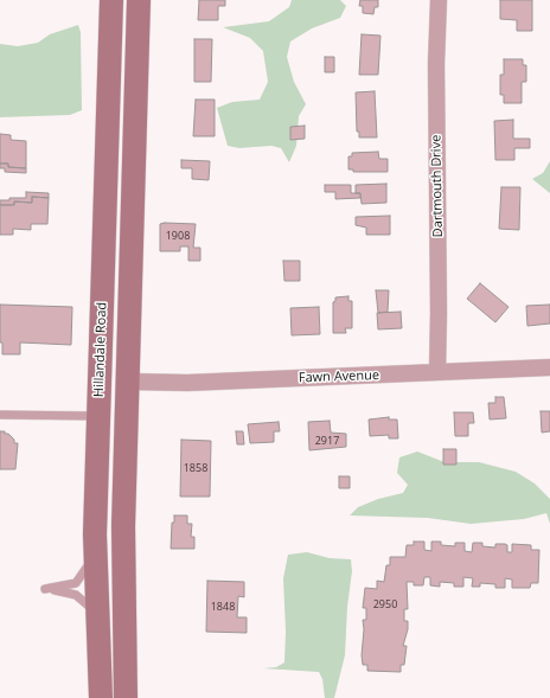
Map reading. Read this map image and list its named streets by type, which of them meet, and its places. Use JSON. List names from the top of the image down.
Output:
{
  "streets": {
    "main road": ["Hillandale Road"],
    "street": ["Dartmouth Drive", "Fawn Avenue"]
  },
  "crossings": [
    ["Dartmouth Drive", "Fawn Avenue"]
  ],
  "house_numbers": [
    "1908",
    "2917",
    "1858",
    "2950",
    "1848"
  ]
}
